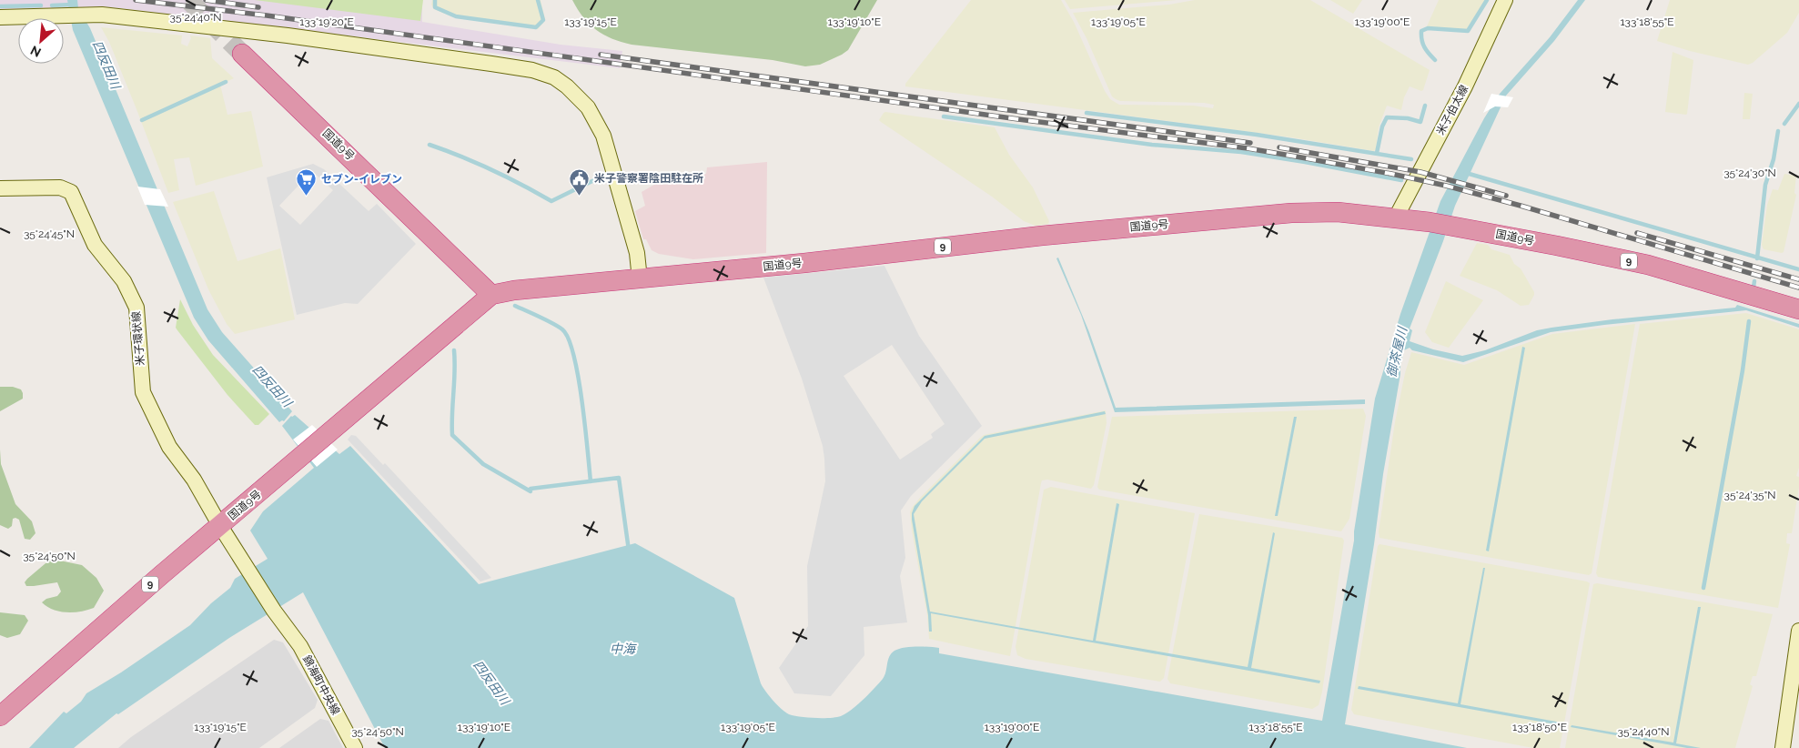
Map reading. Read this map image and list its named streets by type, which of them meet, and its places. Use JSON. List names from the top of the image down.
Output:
{
  "streets": {
    "highway": ["国道9号", "9"],
    "street": ["米子伯太線", "米子環状線", "錦海町中央線"]
  },
  "crossings": [
    ["米子伯太線", "国道9号"],
    ["国道9号", "米子環状線"],
    ["米子環状線", "錦海町中央線"]
  ],
  "water": ["四反田川", "御茶屋川", "中海"],
  "places": {
    "public building": ["米子警察署陰田駐在所"],
    "supermarket": ["セブン-イレブン"]
  },
  "north": "bottom left",
  "coordinates": [
    "35°24'40\"N",
    "133°19'20\"E",
    "133°19'15\"E",
    "133°19'10\"E",
    "133°19'05\"E",
    "133°19'00\"E",
    "133°18'55\"E",
    "35°24'30\"N",
    "35°24'45\"N",
    "35°24'35\"N",
    "35°24'50\"N",
    "133°18'50\"E"
  ]
}
